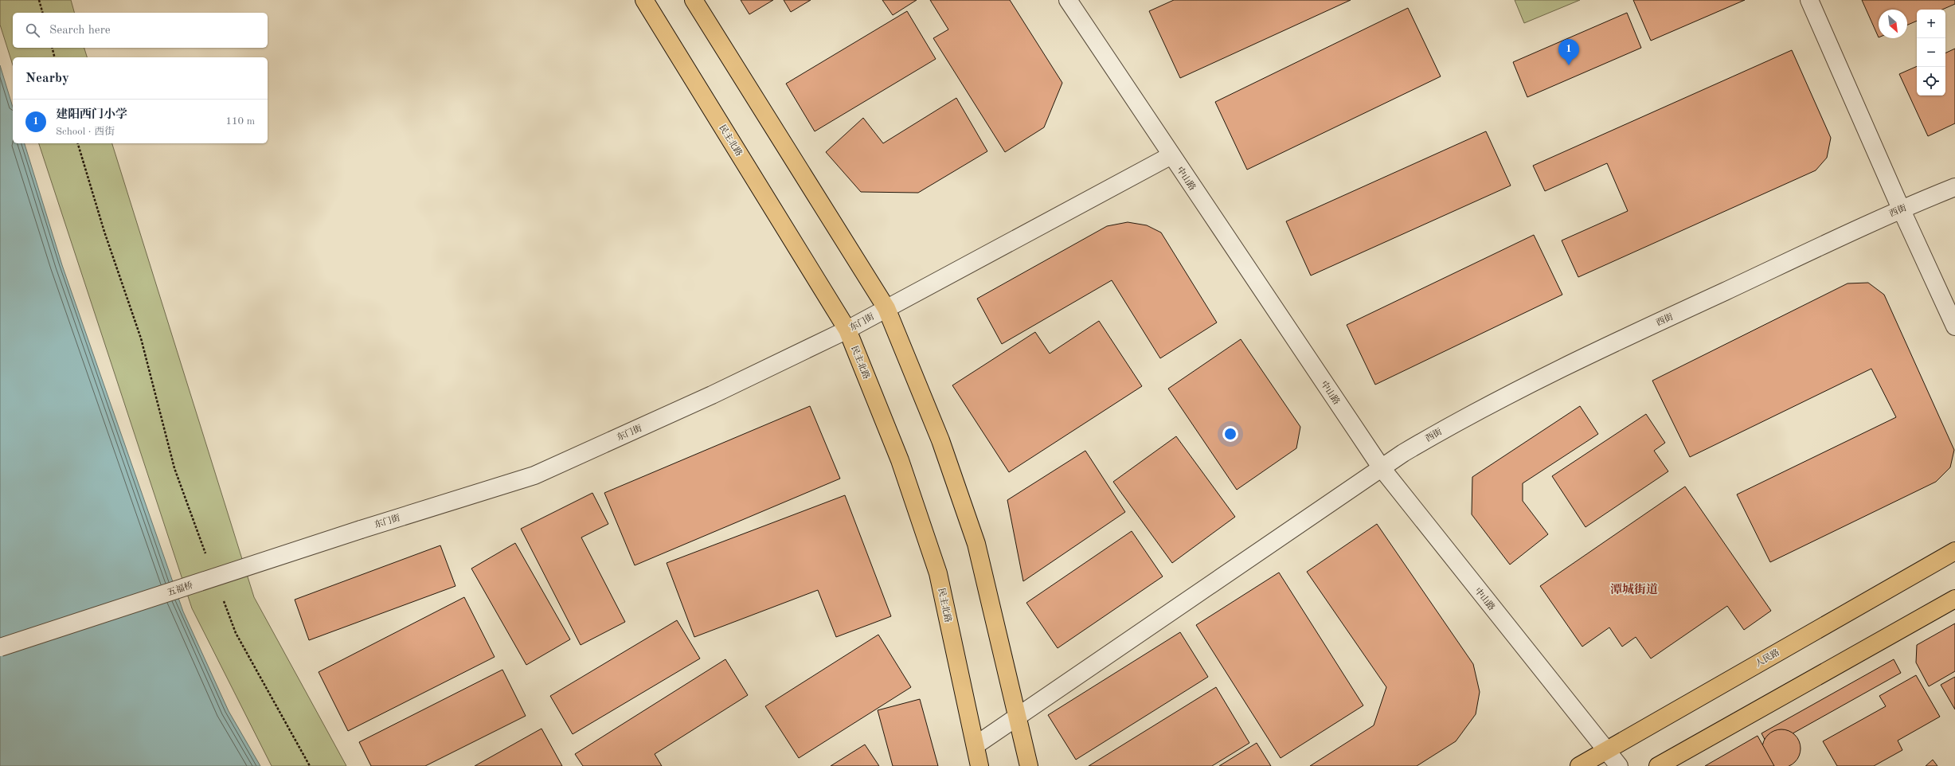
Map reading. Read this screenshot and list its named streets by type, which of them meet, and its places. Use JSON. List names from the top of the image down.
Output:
{
  "streets": {
    "highway": ["民主北路", "人民路"],
    "street": [
      "中山路",
      "西街",
      "东门街",
      "五福桥"
    ]
  },
  "crossings": [
    ["民主北路", "西街"],
    ["民主北路", "东门街"],
    ["中山路", "西街"],
    ["中山路", "东门街"],
    ["中山路", "人民路"],
    ["东门街", "五福桥"]
  ],
  "districts": ["潭城街道"],
  "north": "bottom right",
  "page": {
    "map_buttons": ["+", "−"],
    "search": "Search here",
    "pins": "1",
    "heading": "Nearby",
    "list": [
      {
        "mark": "1",
        "name": "建阳西门小学",
        "note": "School · 西街",
        "value": "110 m"
      }
    ]
  }
}
